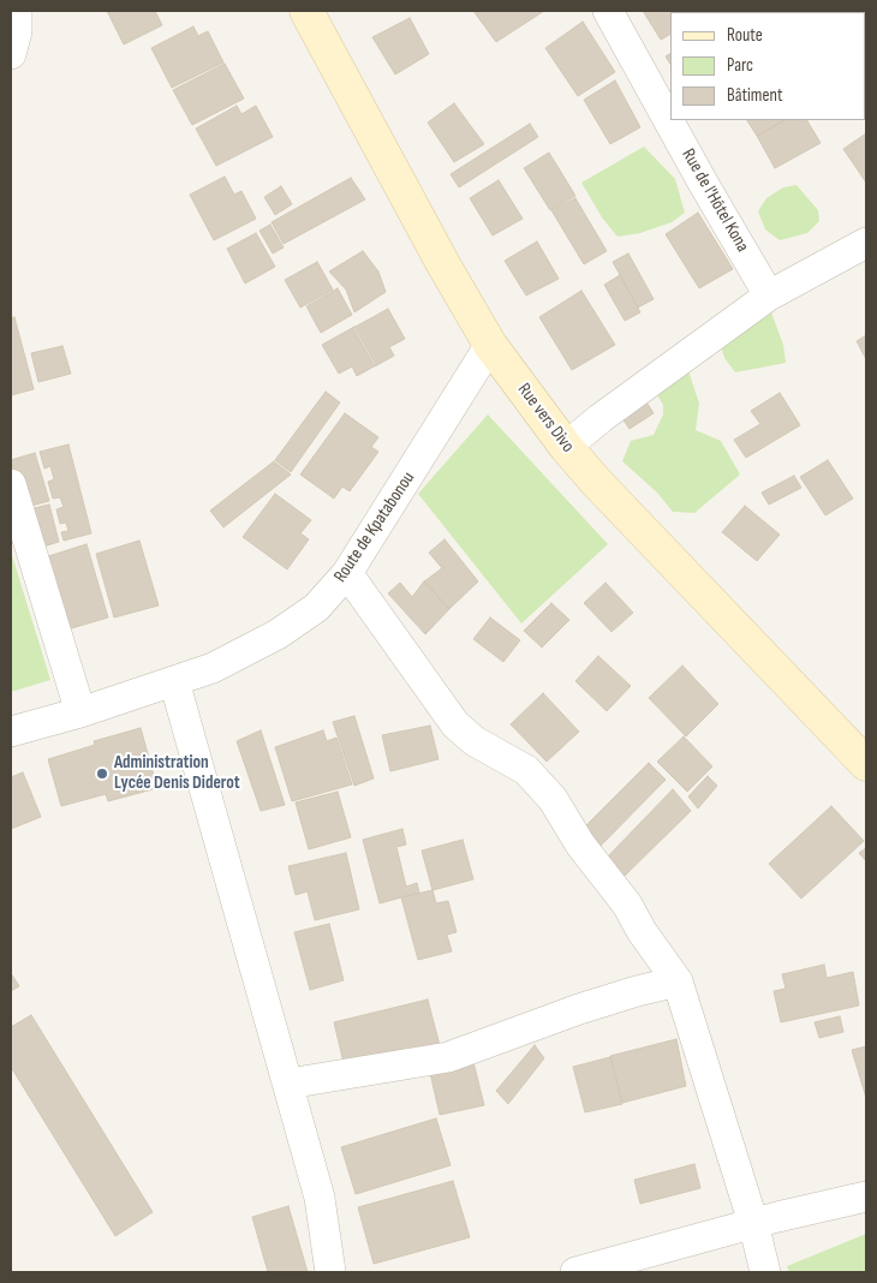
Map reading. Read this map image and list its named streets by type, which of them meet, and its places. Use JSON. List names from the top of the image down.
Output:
{
  "streets": {
    "main road": ["Rue vers Divo"],
    "street": ["Rue de l'Hôtel Kona", "Route de Kpatabonou"]
  },
  "crossings": [
    ["Rue vers Divo", "Route de Kpatabonou"]
  ],
  "places": ["Administration Lycée Denis Diderot"],
  "legend": ["Route", "Parc", "Bâtiment"]
}
